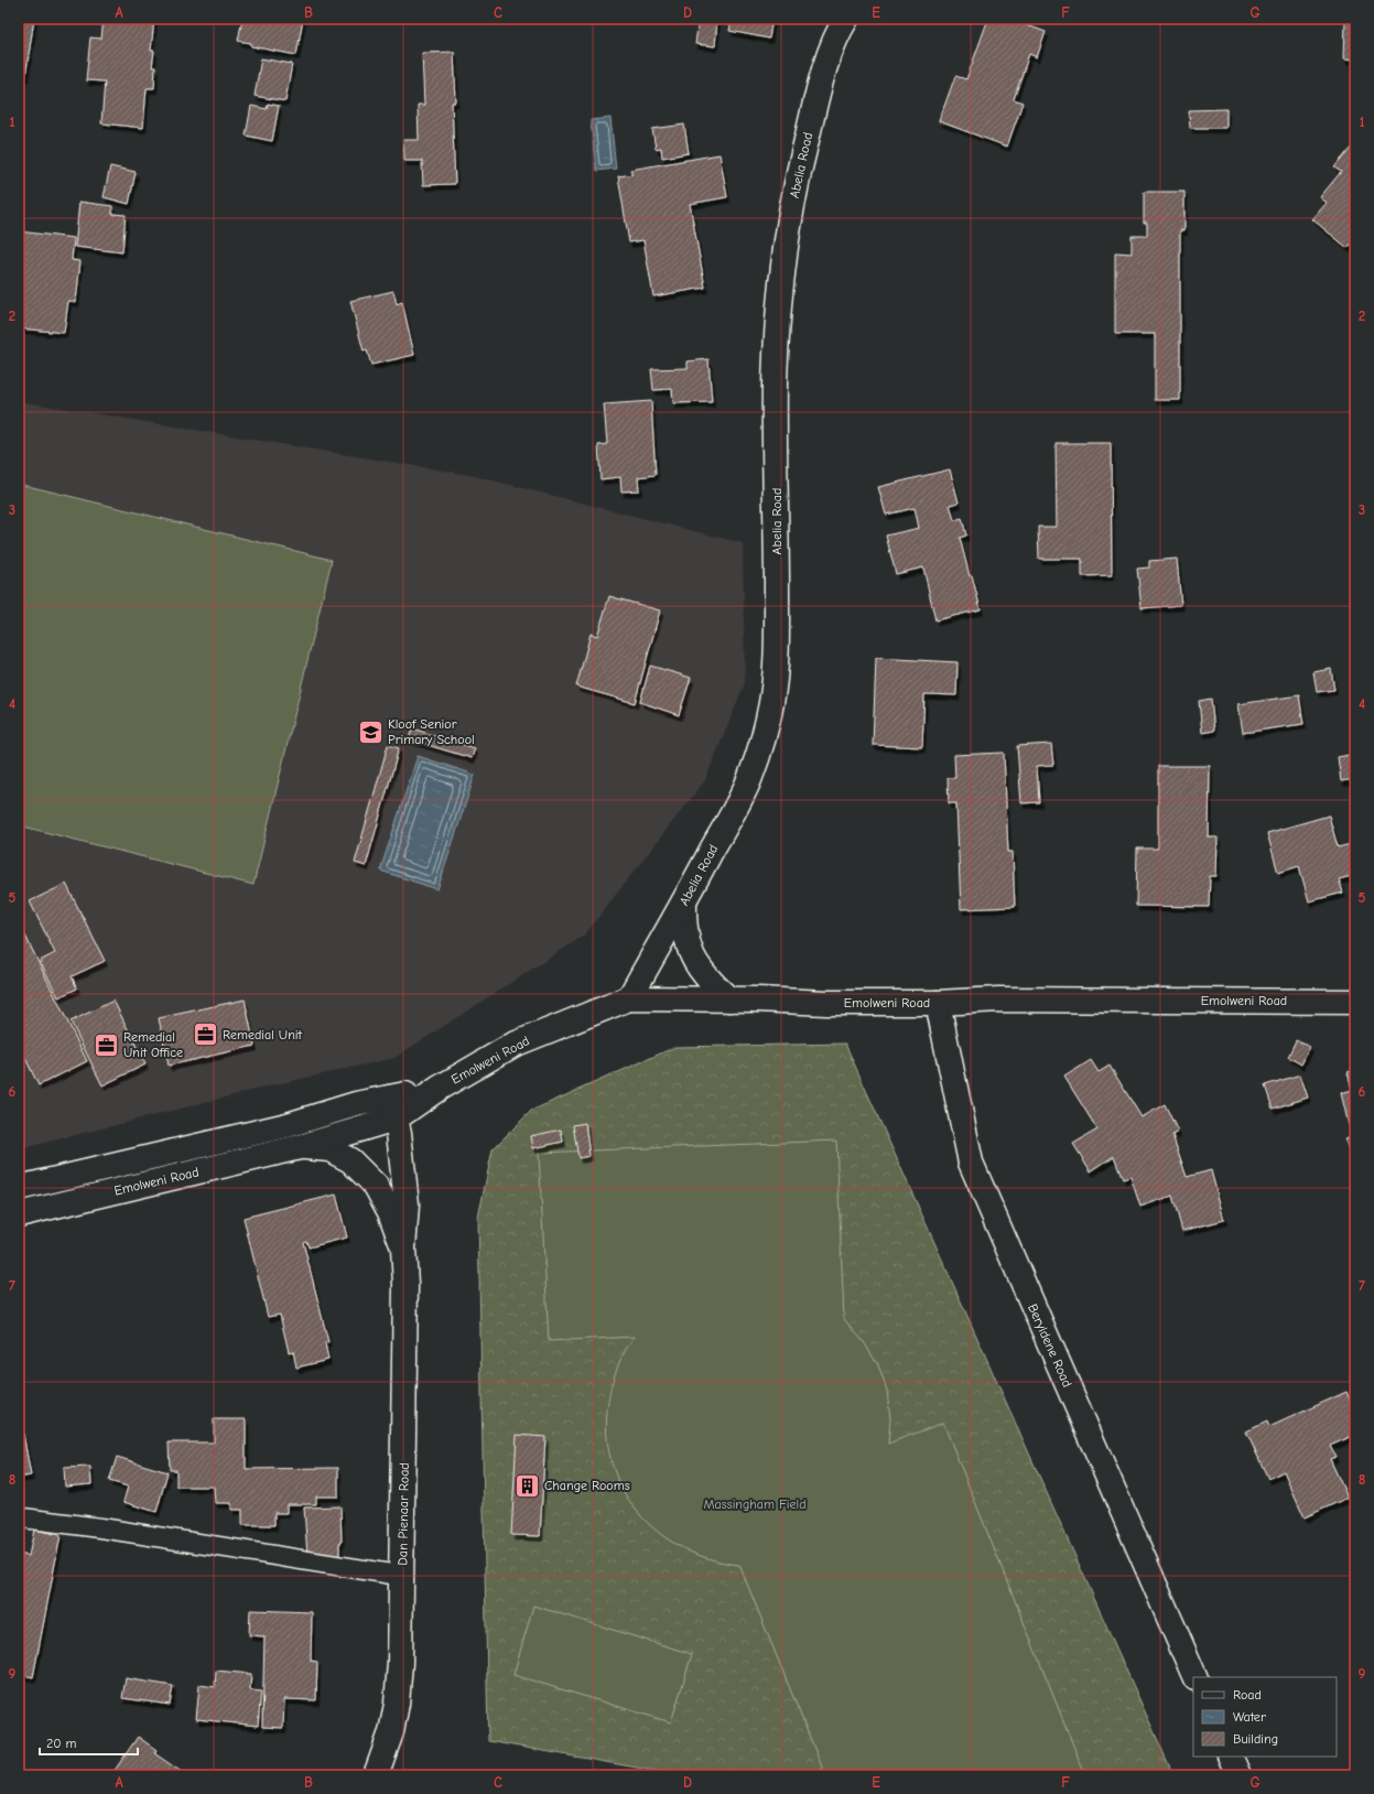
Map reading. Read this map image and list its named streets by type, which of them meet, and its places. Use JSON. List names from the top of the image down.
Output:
{
  "streets": {
    "street": [
      "Abelia Road",
      "Emolweni Road",
      "Beryldene Road",
      "Dan Pienaar Road"
    ]
  },
  "crossings": [
    ["Abelia Road", "Emolweni Road"],
    ["Emolweni Road", "Beryldene Road"],
    ["Emolweni Road", "Dan Pienaar Road"]
  ],
  "parks": ["Massingham Field"],
  "places": {
    "school or university": ["Kloof Senior Primary School"],
    "office": ["Remedial Unit", "Remedial Unit Office"],
    "building": ["Change Rooms"]
  },
  "legend": ["Road", "Water", "Building"],
  "scale_bar": "20 m",
  "grid": {
    "columns": [
      "A",
      "B",
      "C",
      "D",
      "E",
      "F",
      "G"
    ],
    "rows": [
      "1",
      "2",
      "3",
      "4",
      "5",
      "6",
      "7",
      "8",
      "9"
    ]
  }
}
